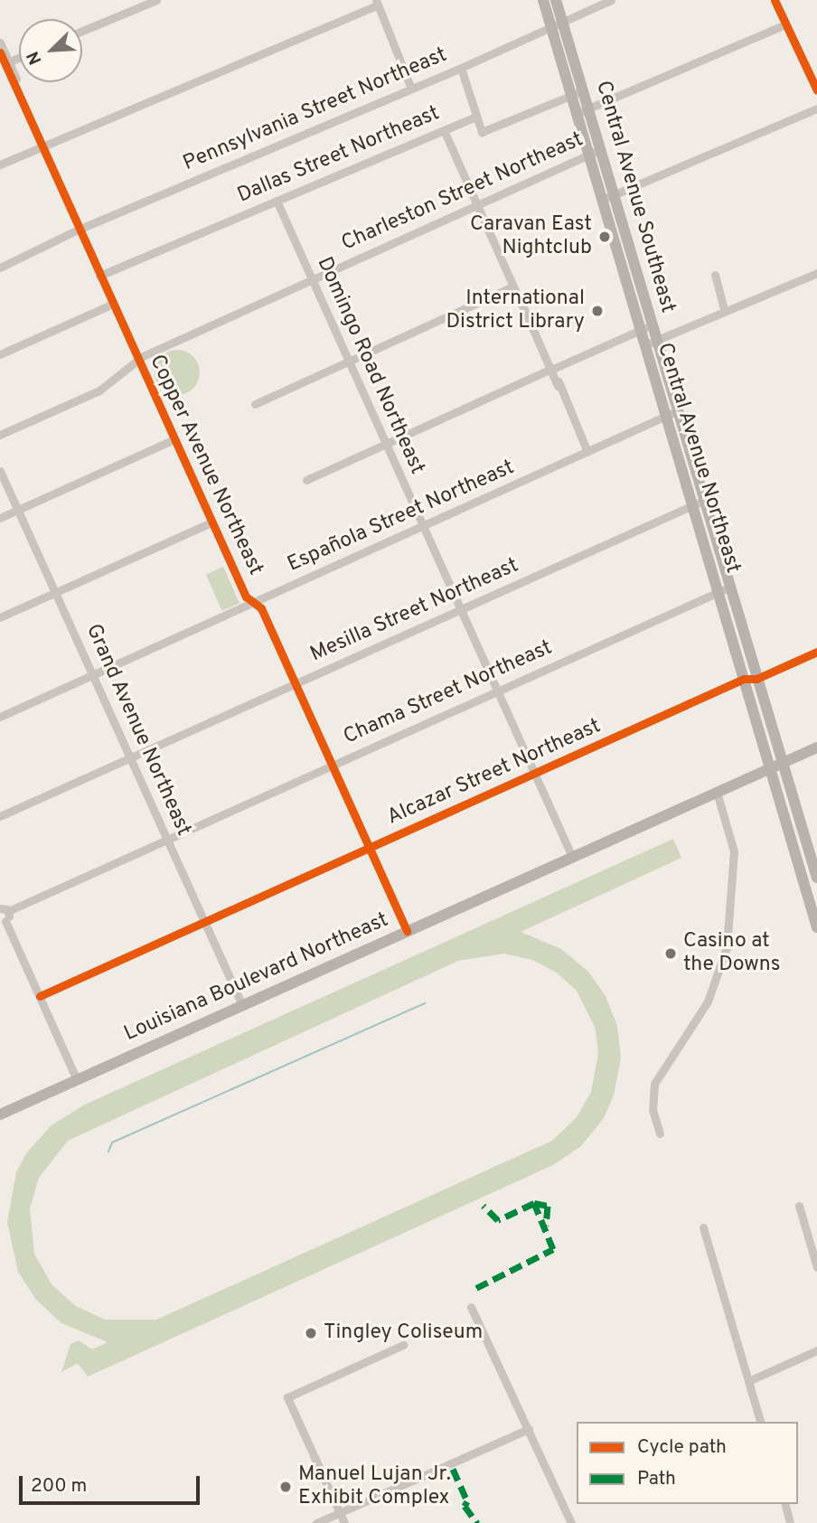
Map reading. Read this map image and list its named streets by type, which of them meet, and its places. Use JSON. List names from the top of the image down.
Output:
{
  "streets": {
    "main road": ["Central Avenue Southeast", "Central Avenue Northeast", "Louisiana Boulevard Northeast"],
    "street": [
      "Pennsylvania Street Northeast",
      "Dallas Street Northeast",
      "Charleston Street Northeast",
      "Domingo Road Northeast",
      "Copper Avenue Northeast",
      "Española Street Northeast",
      "Mesilla Street Northeast",
      "Chama Street Northeast",
      "Grand Avenue Northeast",
      "Alcazar Street Northeast"
    ]
  },
  "crossings": [
    ["Pennsylvania Street Northeast", "Central Avenue Southeast"],
    ["Pennsylvania Street Northeast", "Central Avenue Northeast"],
    ["Pennsylvania Street Northeast", "Copper Avenue Northeast"],
    ["Dallas Street Northeast", "Domingo Road Northeast"],
    ["Dallas Street Northeast", "Copper Avenue Northeast"],
    ["Charleston Street Northeast", "Central Avenue Southeast"],
    ["Charleston Street Northeast", "Domingo Road Northeast"],
    ["Charleston Street Northeast", "Central Avenue Northeast"],
    ["Charleston Street Northeast", "Copper Avenue Northeast"],
    ["Central Avenue Southeast", "Española Street Northeast"],
    ["Central Avenue Southeast", "Mesilla Street Northeast"],
    ["Central Avenue Southeast", "Chama Street Northeast"],
    ["Central Avenue Southeast", "Alcazar Street Northeast"],
    ["Central Avenue Southeast", "Louisiana Boulevard Northeast"],
    ["Domingo Road Northeast", "Española Street Northeast"],
    ["Domingo Road Northeast", "Mesilla Street Northeast"],
    ["Domingo Road Northeast", "Chama Street Northeast"],
    ["Domingo Road Northeast", "Alcazar Street Northeast"],
    ["Domingo Road Northeast", "Louisiana Boulevard Northeast"],
    ["Central Avenue Northeast", "Española Street Northeast"],
    ["Central Avenue Northeast", "Mesilla Street Northeast"],
    ["Central Avenue Northeast", "Chama Street Northeast"],
    ["Central Avenue Northeast", "Alcazar Street Northeast"],
    ["Central Avenue Northeast", "Louisiana Boulevard Northeast"],
    ["Copper Avenue Northeast", "Española Street Northeast"],
    ["Copper Avenue Northeast", "Mesilla Street Northeast"],
    ["Copper Avenue Northeast", "Chama Street Northeast"],
    ["Copper Avenue Northeast", "Alcazar Street Northeast"],
    ["Copper Avenue Northeast", "Louisiana Boulevard Northeast"],
    ["Española Street Northeast", "Grand Avenue Northeast"],
    ["Mesilla Street Northeast", "Grand Avenue Northeast"],
    ["Chama Street Northeast", "Grand Avenue Northeast"],
    ["Grand Avenue Northeast", "Alcazar Street Northeast"],
    ["Grand Avenue Northeast", "Louisiana Boulevard Northeast"]
  ],
  "places": [
    "Caravan East Nightclub",
    "International District Library",
    "Casino at the Downs",
    "Tingley Coliseum",
    "Manuel Lujan Jr. Exhibit Complex"
  ],
  "legend": ["Cycle path", "Path"],
  "scale_bar": "200 m",
  "north": "bottom left"
}
